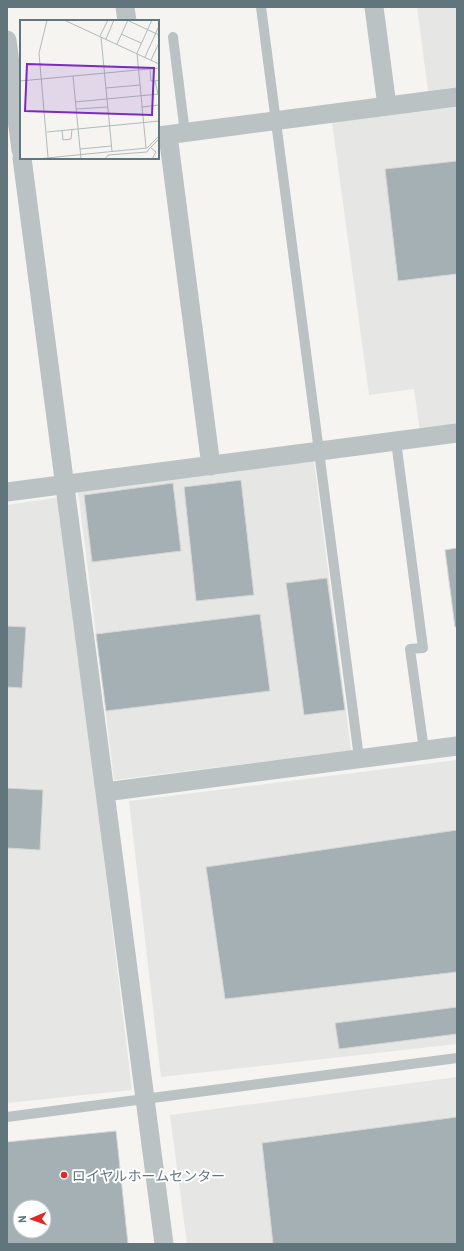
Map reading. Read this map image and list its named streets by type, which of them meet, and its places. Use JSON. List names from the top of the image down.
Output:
{
  "places": ["ロイヤルホームセンター"],
  "north": "left"
}
